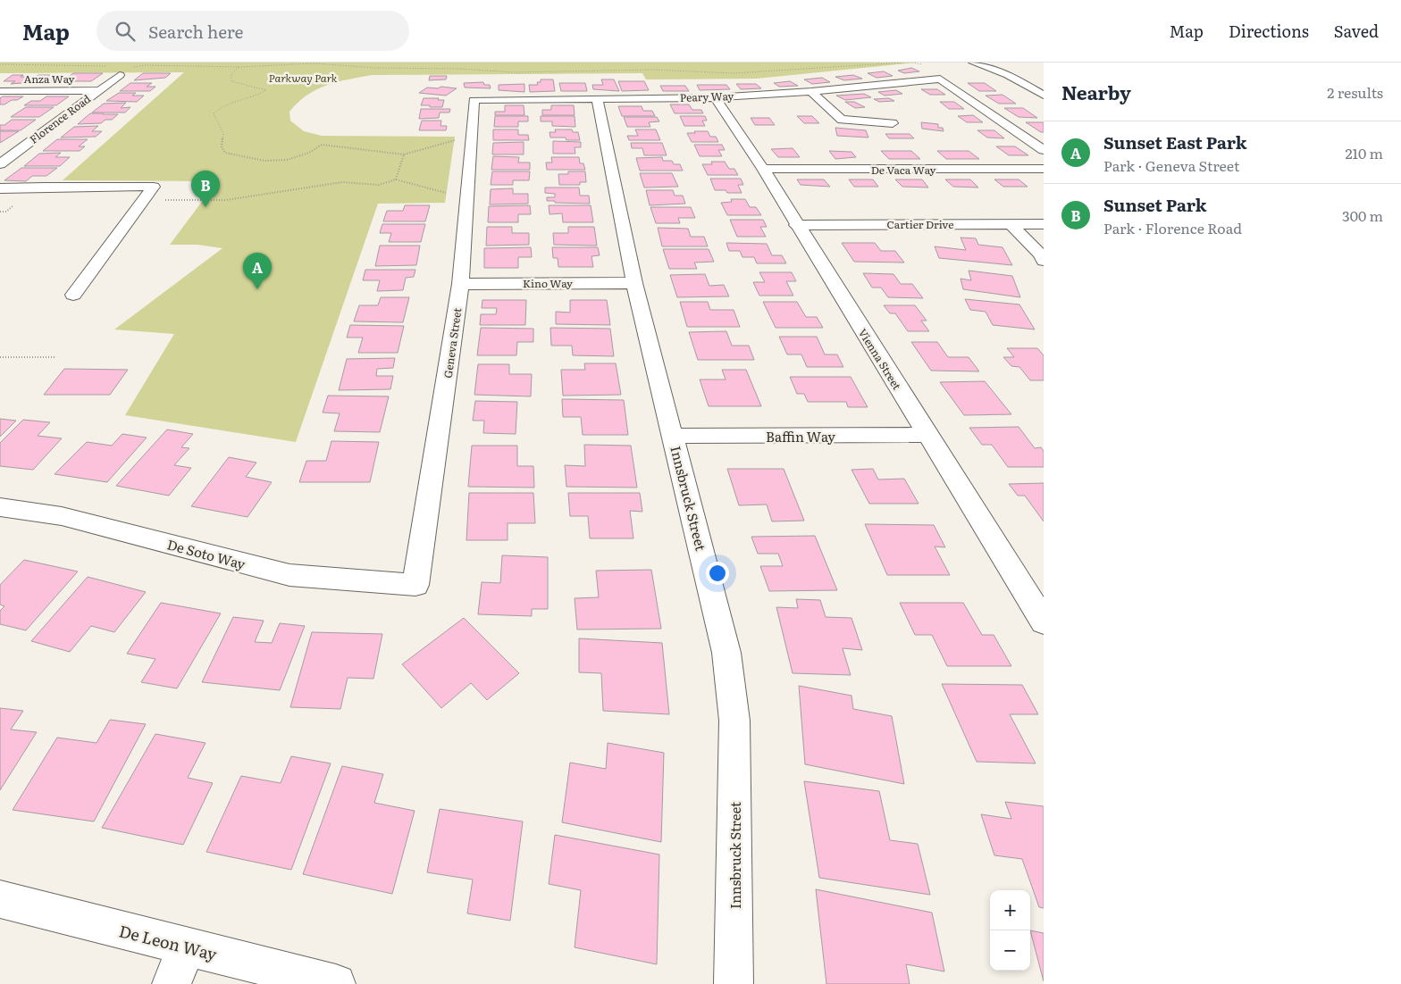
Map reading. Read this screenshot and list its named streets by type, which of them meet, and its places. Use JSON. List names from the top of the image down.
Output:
{
  "streets": {
    "street": [
      "Anza Way",
      "Peary Way",
      "Florence Road",
      "De Vaca Way",
      "Cartier Drive",
      "Kino Way",
      "Geneva Street",
      "Vienna Street",
      "Baffin Way",
      "Innsbruck Street",
      "De Soto Way",
      "De Leon Way"
    ]
  },
  "crossings": [
    ["Anza Way", "Florence Road"],
    ["Peary Way", "Geneva Street"],
    ["Peary Way", "Vienna Street"],
    ["Peary Way", "Innsbruck Street"],
    ["De Vaca Way", "Vienna Street"],
    ["Cartier Drive", "Vienna Street"],
    ["Kino Way", "Geneva Street"],
    ["Kino Way", "Innsbruck Street"],
    ["Geneva Street", "De Soto Way"],
    ["Vienna Street", "Baffin Way"],
    ["Baffin Way", "Innsbruck Street"]
  ],
  "parks": ["Parkway Park"],
  "page": {
    "header": "Map",
    "search": "Search here",
    "nav": ["Map", "Directions", "Saved"],
    "heading": ["Nearby", "2 results"],
    "list": [
      {
        "mark": "A",
        "name": "Sunset East Park",
        "note": "Park · Geneva Street",
        "value": "210 m"
      },
      {
        "mark": "B",
        "name": "Sunset Park",
        "note": "Park · Florence Road",
        "value": "300 m"
      }
    ],
    "pins": ["B", "A"],
    "map_buttons": ["+", "−"]
  }
}
